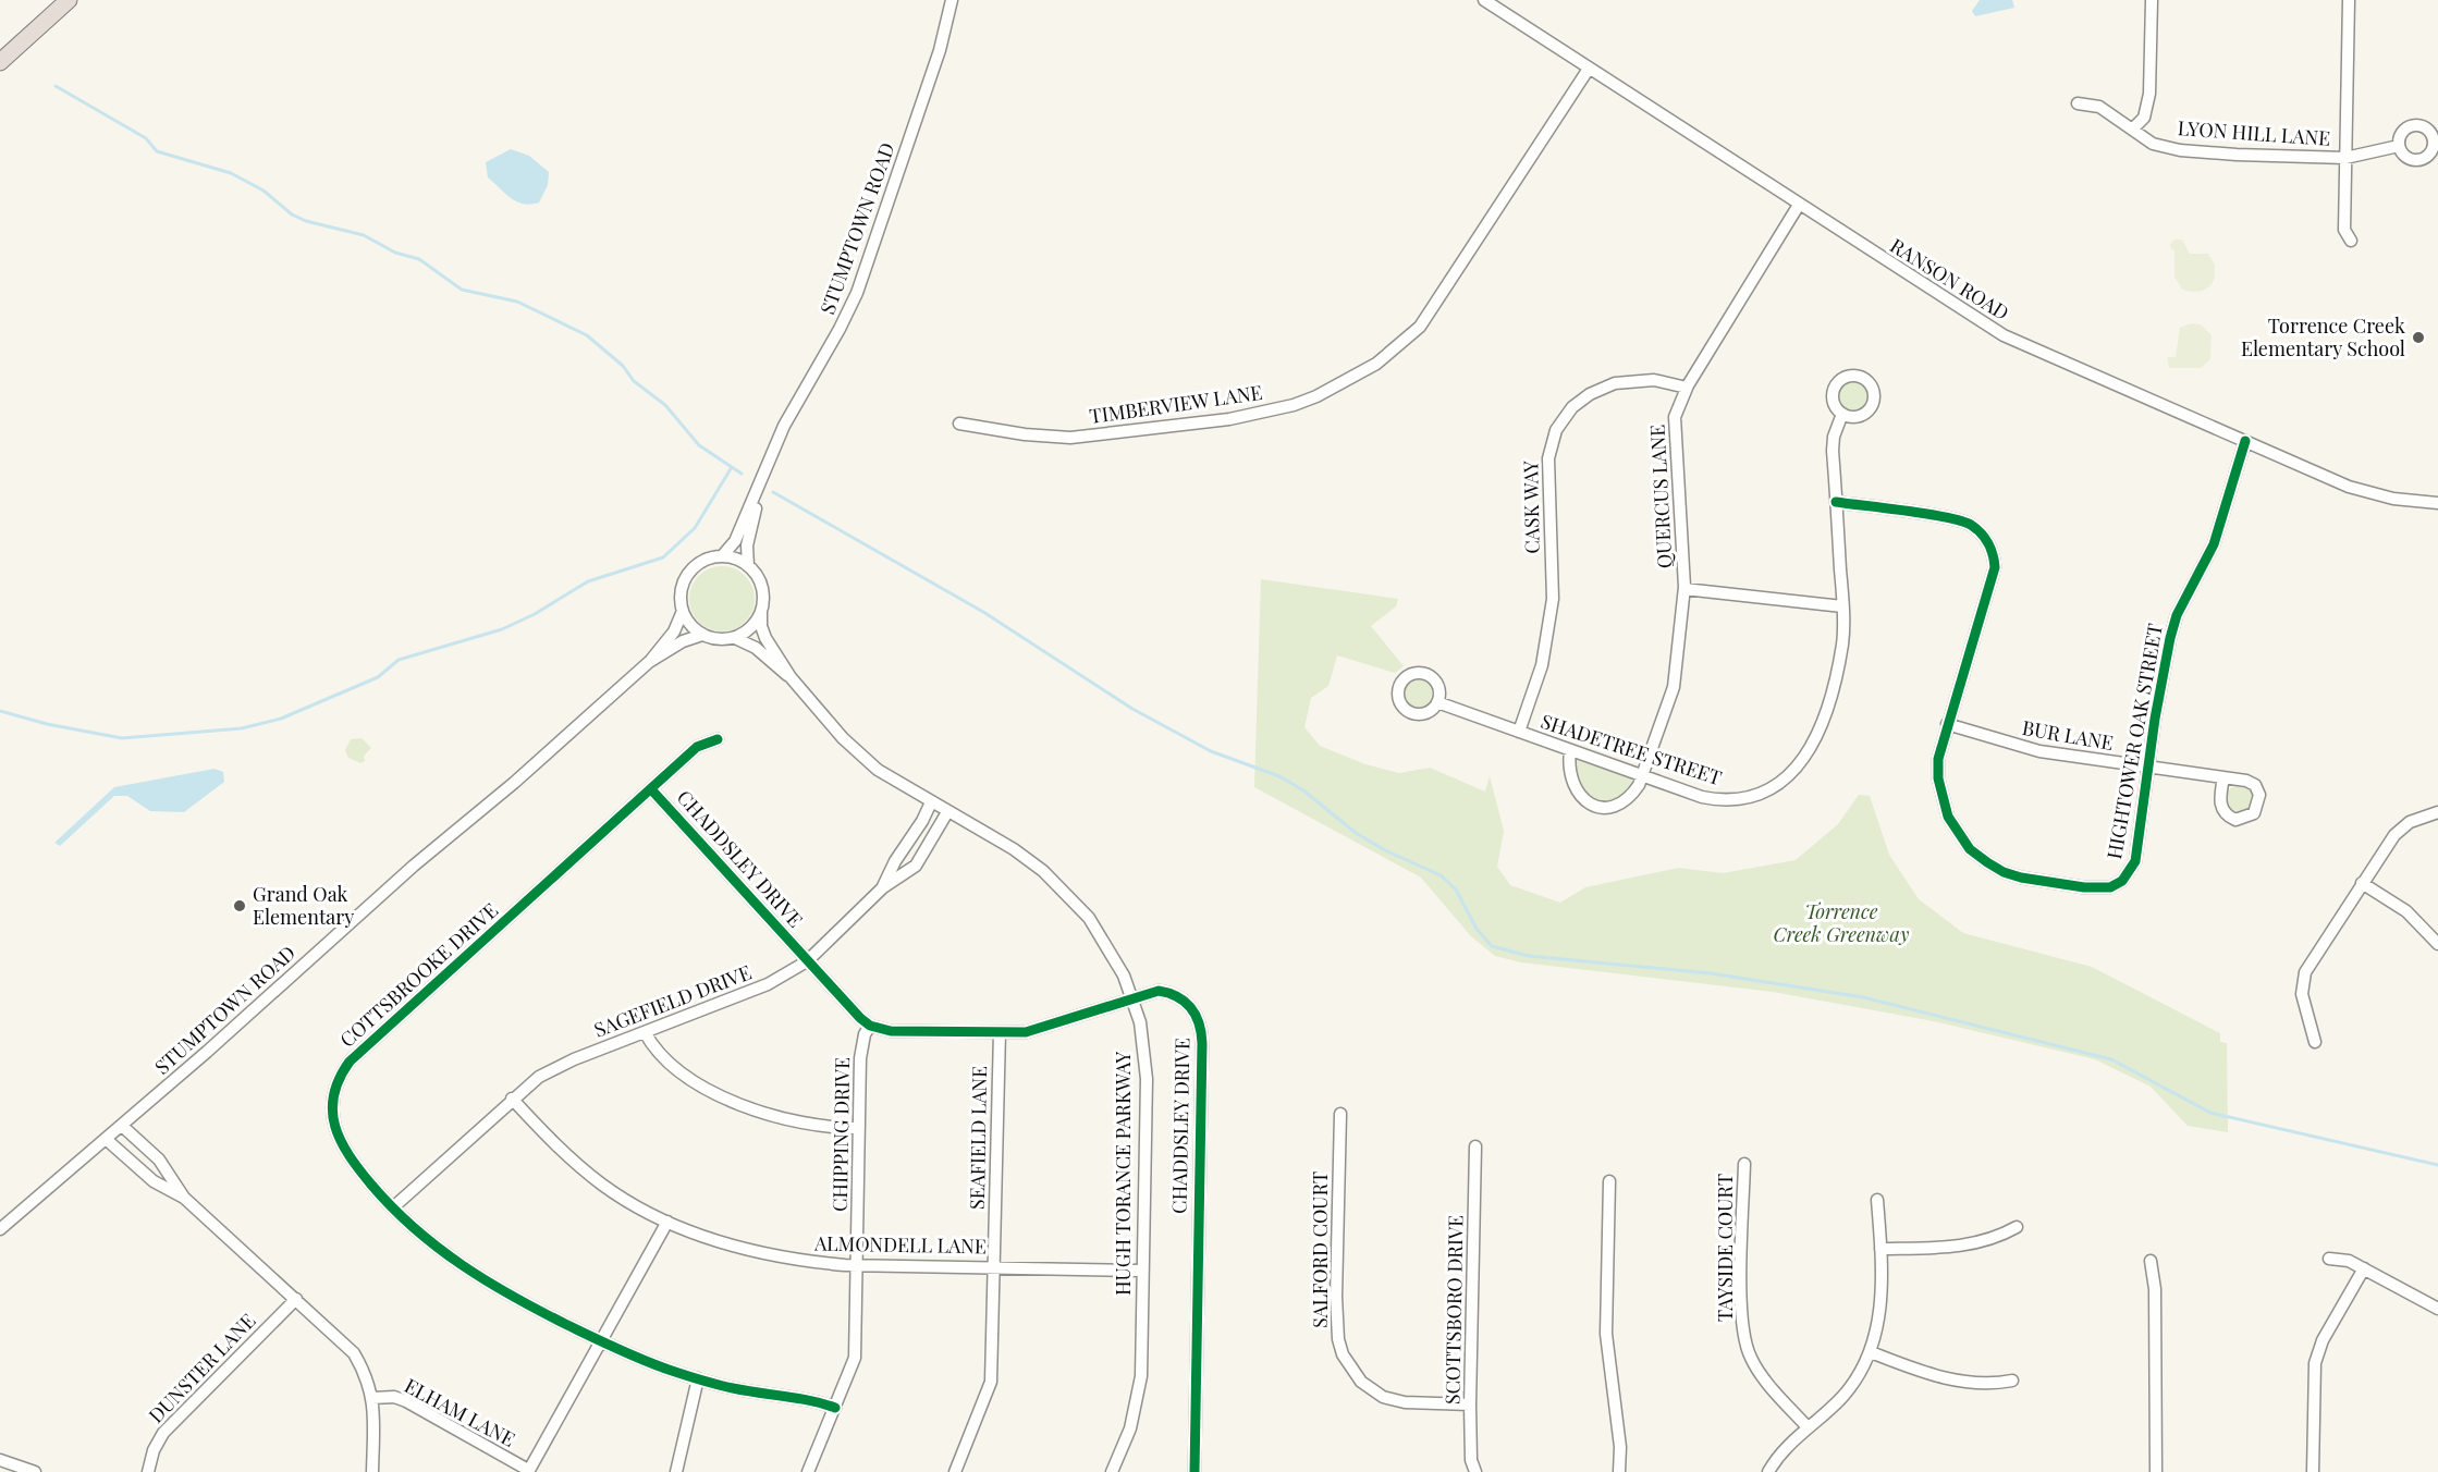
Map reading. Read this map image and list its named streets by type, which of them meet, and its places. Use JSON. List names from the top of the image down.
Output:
{
  "streets": {
    "street": [
      "LYON HILL LANE",
      "STUMPTOWN ROAD",
      "RANSON ROAD",
      "TIMBERVIEW LANE",
      "QUERCUS LANE",
      "CASK WAY",
      "BUR LANE",
      "HIGHTOWER OAK STREET",
      "SHADETREE STREET",
      "CHADDSLEY DRIVE",
      "COTTSBROOKE DRIVE",
      "SAGEFIELD DRIVE",
      "CHIPPING DRIVE",
      "SEAFIELD LANE",
      "HUGH TORANCE PARKWAY",
      "ALMONDELL LANE",
      "TAYSIDE COURT",
      "SALFORD COURT",
      "SCOTTSBORO DRIVE",
      "DUNSTER LANE",
      "ELHAM LANE"
    ]
  },
  "crossings": [
    ["STUMPTOWN ROAD", "HUGH TORANCE PARKWAY"],
    ["RANSON ROAD", "TIMBERVIEW LANE"],
    ["RANSON ROAD", "QUERCUS LANE"],
    ["RANSON ROAD", "HIGHTOWER OAK STREET"],
    ["QUERCUS LANE", "CASK WAY"],
    ["QUERCUS LANE", "SHADETREE STREET"],
    ["CASK WAY", "SHADETREE STREET"],
    ["BUR LANE", "HIGHTOWER OAK STREET"],
    ["HIGHTOWER OAK STREET", "SHADETREE STREET"],
    ["CHADDSLEY DRIVE", "COTTSBROOKE DRIVE"],
    ["CHADDSLEY DRIVE", "SAGEFIELD DRIVE"],
    ["CHADDSLEY DRIVE", "CHIPPING DRIVE"],
    ["CHADDSLEY DRIVE", "SEAFIELD LANE"],
    ["CHADDSLEY DRIVE", "HUGH TORANCE PARKWAY"],
    ["COTTSBROOKE DRIVE", "SAGEFIELD DRIVE"],
    ["COTTSBROOKE DRIVE", "CHIPPING DRIVE"],
    ["SAGEFIELD DRIVE", "HUGH TORANCE PARKWAY"],
    ["SAGEFIELD DRIVE", "ALMONDELL LANE"],
    ["CHIPPING DRIVE", "ALMONDELL LANE"],
    ["SEAFIELD LANE", "ALMONDELL LANE"],
    ["HUGH TORANCE PARKWAY", "ALMONDELL LANE"],
    ["SALFORD COURT", "SCOTTSBORO DRIVE"]
  ],
  "parks": ["Torrence Creek Greenway"],
  "places": ["Torrence Creek Elementary School", "Grand Oak Elementary"]
}
